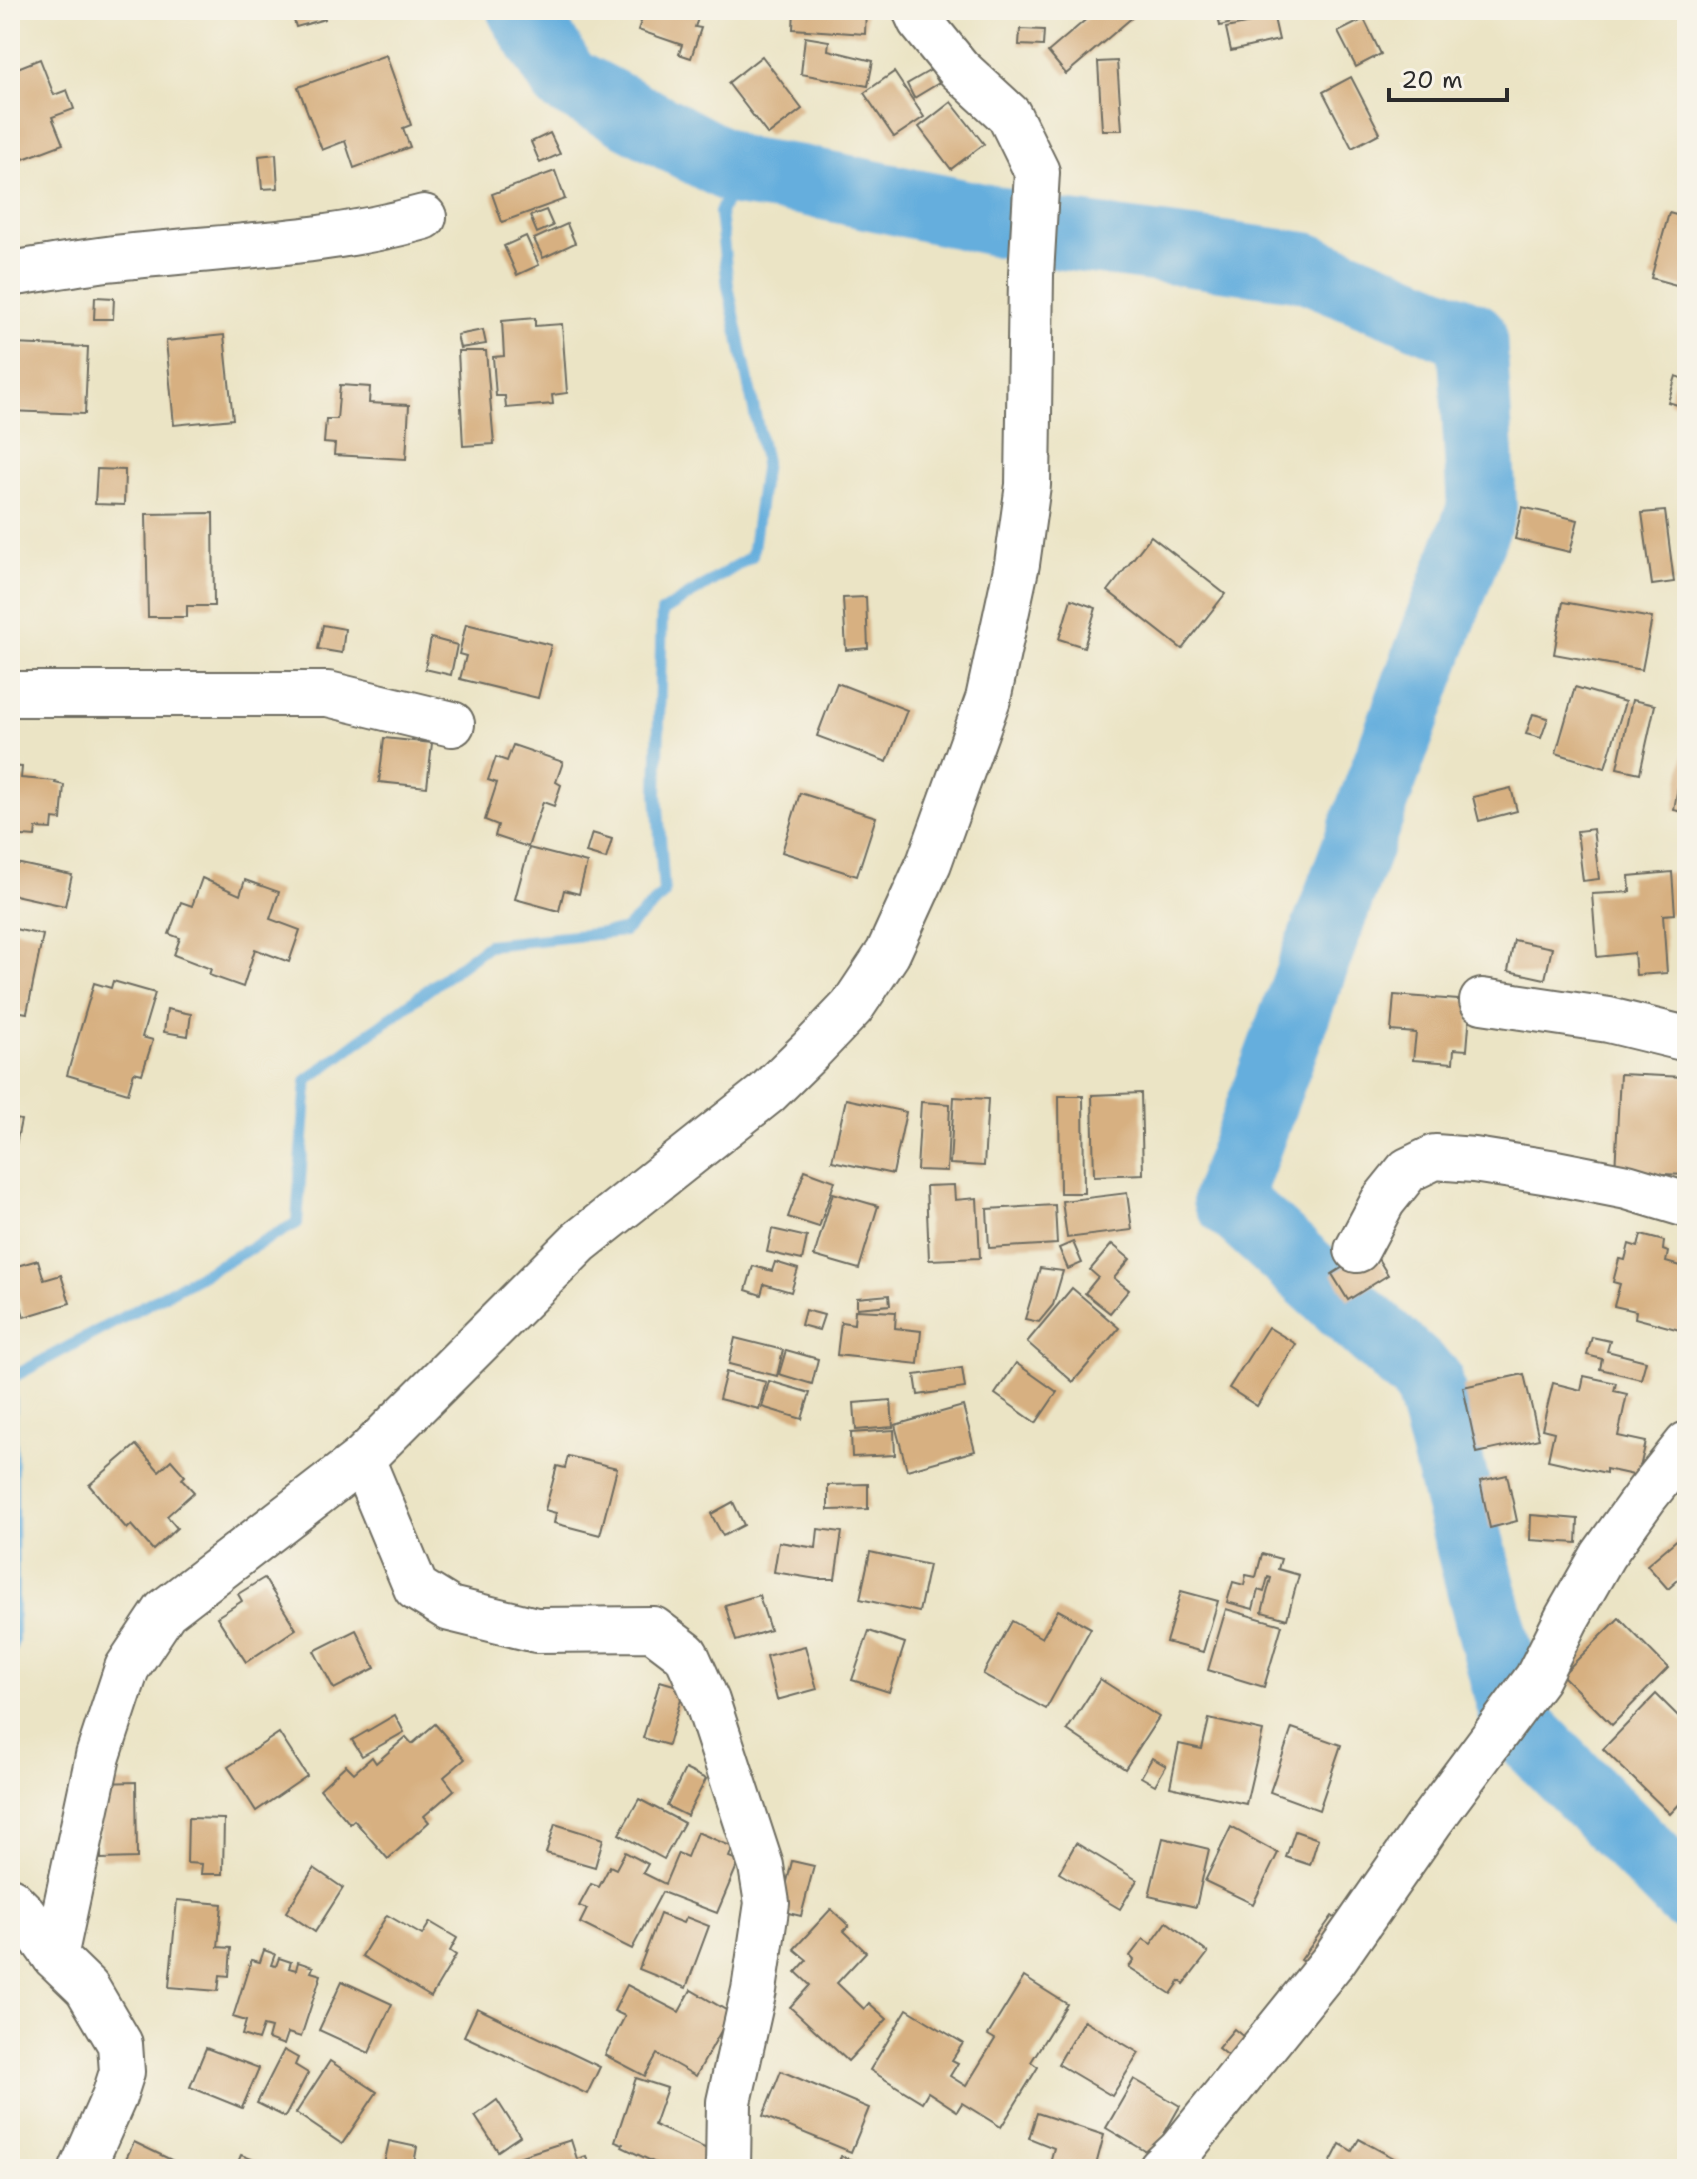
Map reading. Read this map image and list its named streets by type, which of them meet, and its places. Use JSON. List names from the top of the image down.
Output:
{
  "scale_bar": "20 m"
}
